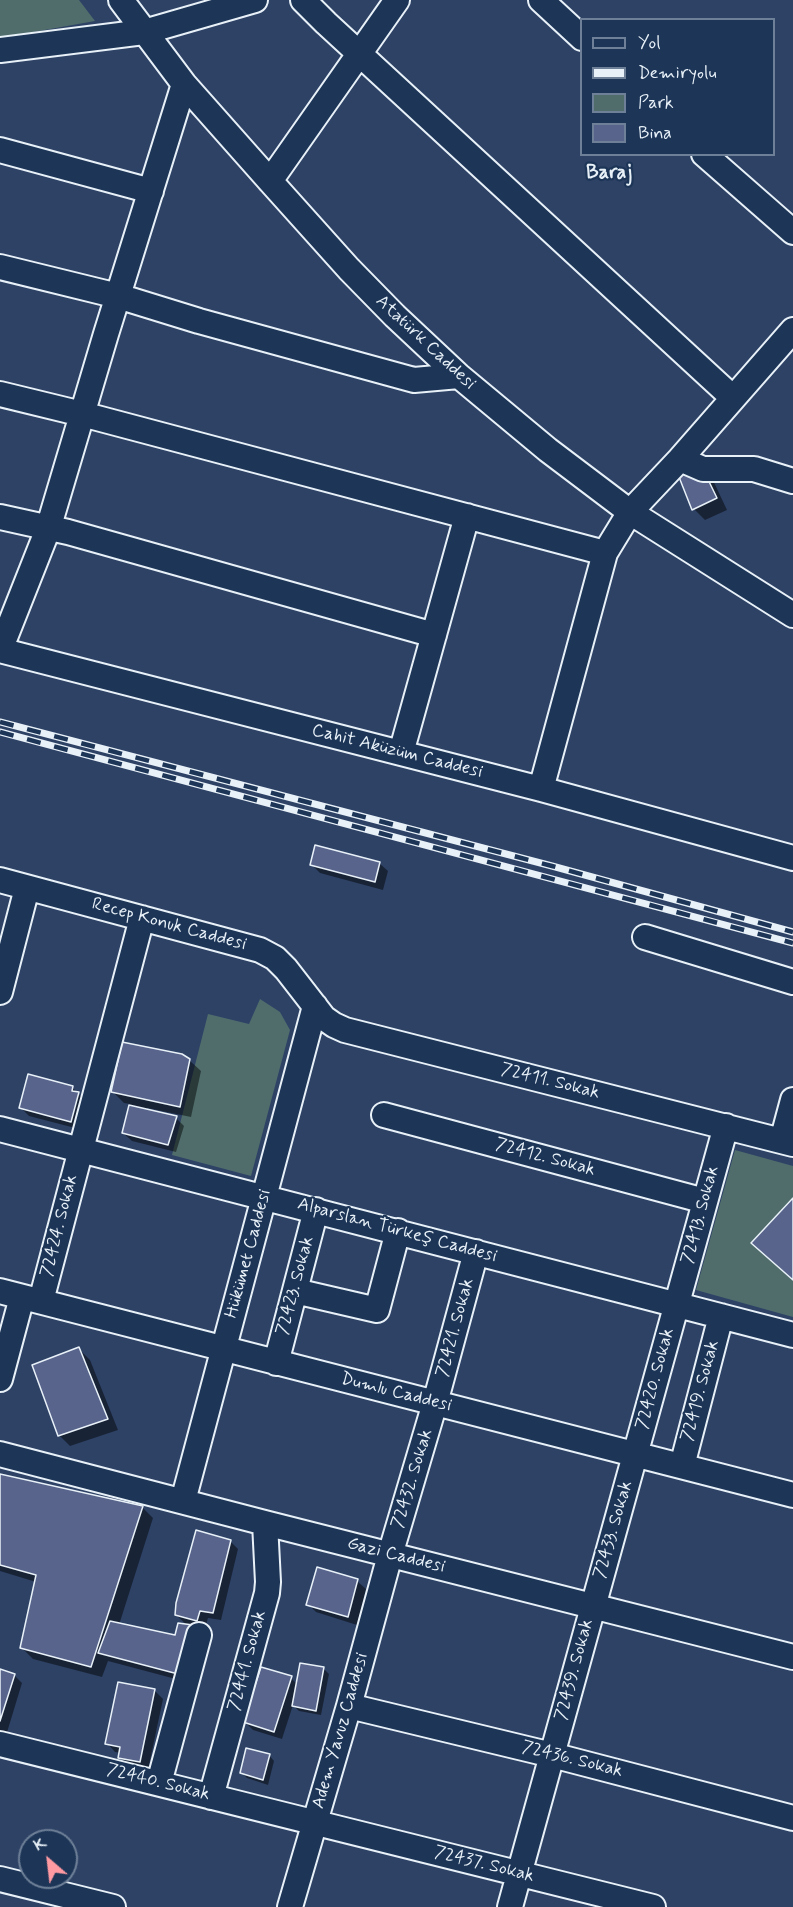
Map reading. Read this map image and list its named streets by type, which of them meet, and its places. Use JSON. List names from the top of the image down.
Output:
{
  "streets": {
    "street": [
      "Atatürk Caddesi",
      "Cahit Aküzüm Caddesi",
      "Recep Konuk Caddesi",
      "72411. Sokak",
      "72412. Sokak",
      "72413. Sokak",
      "72424. Sokak",
      "Alparslan Türkeş Caddesi",
      "Hükümet Caddesi",
      "72423. Sokak",
      "72421. Sokak",
      "72420. Sokak",
      "72419. Sokak",
      "Dumlu Caddesi",
      "72432. Sokak",
      "72433. Sokak",
      "Gazi Caddesi",
      "72441. Sokak",
      "72439. Sokak",
      "Adem Yavuz Caddesi",
      "72436. Sokak",
      "72440. Sokak",
      "72437. Sokak"
    ]
  },
  "crossings": [
    ["Recep Konuk Caddesi", "72411. Sokak"],
    ["Recep Konuk Caddesi", "72424. Sokak"],
    ["Recep Konuk Caddesi", "Hükümet Caddesi"],
    ["72411. Sokak", "72413. Sokak"],
    ["72411. Sokak", "Hükümet Caddesi"],
    ["72412. Sokak", "72413. Sokak"],
    ["72413. Sokak", "Alparslan Türkeş Caddesi"],
    ["72413. Sokak", "72420. Sokak"],
    ["72424. Sokak", "Alparslan Türkeş Caddesi"],
    ["72424. Sokak", "Dumlu Caddesi"],
    ["Alparslan Türkeş Caddesi", "Hükümet Caddesi"],
    ["Alparslan Türkeş Caddesi", "72423. Sokak"],
    ["Alparslan Türkeş Caddesi", "72421. Sokak"],
    ["Alparslan Türkeş Caddesi", "72420. Sokak"],
    ["Alparslan Türkeş Caddesi", "72419. Sokak"],
    ["Hükümet Caddesi", "Dumlu Caddesi"],
    ["Hükümet Caddesi", "Gazi Caddesi"],
    ["72423. Sokak", "Dumlu Caddesi"],
    ["72421. Sokak", "Dumlu Caddesi"],
    ["72421. Sokak", "72432. Sokak"],
    ["72420. Sokak", "Dumlu Caddesi"],
    ["72420. Sokak", "72433. Sokak"],
    ["72419. Sokak", "Dumlu Caddesi"],
    ["Dumlu Caddesi", "72432. Sokak"],
    ["Dumlu Caddesi", "72433. Sokak"],
    ["72432. Sokak", "Gazi Caddesi"],
    ["72432. Sokak", "Adem Yavuz Caddesi"],
    ["72433. Sokak", "Gazi Caddesi"],
    ["72433. Sokak", "72439. Sokak"],
    ["Gazi Caddesi", "72441. Sokak"],
    ["Gazi Caddesi", "72439. Sokak"],
    ["Gazi Caddesi", "Adem Yavuz Caddesi"],
    ["72441. Sokak", "72440. Sokak"],
    ["72439. Sokak", "72436. Sokak"],
    ["72439. Sokak", "72437. Sokak"],
    ["Adem Yavuz Caddesi", "72436. Sokak"],
    ["Adem Yavuz Caddesi", "72440. Sokak"],
    ["Adem Yavuz Caddesi", "72437. Sokak"],
    ["72440. Sokak", "72437. Sokak"]
  ],
  "districts": ["Baraj"],
  "legend": [
    "Yol",
    "Demiryolu",
    "Park",
    "Bina"
  ],
  "north": "top left"
}
